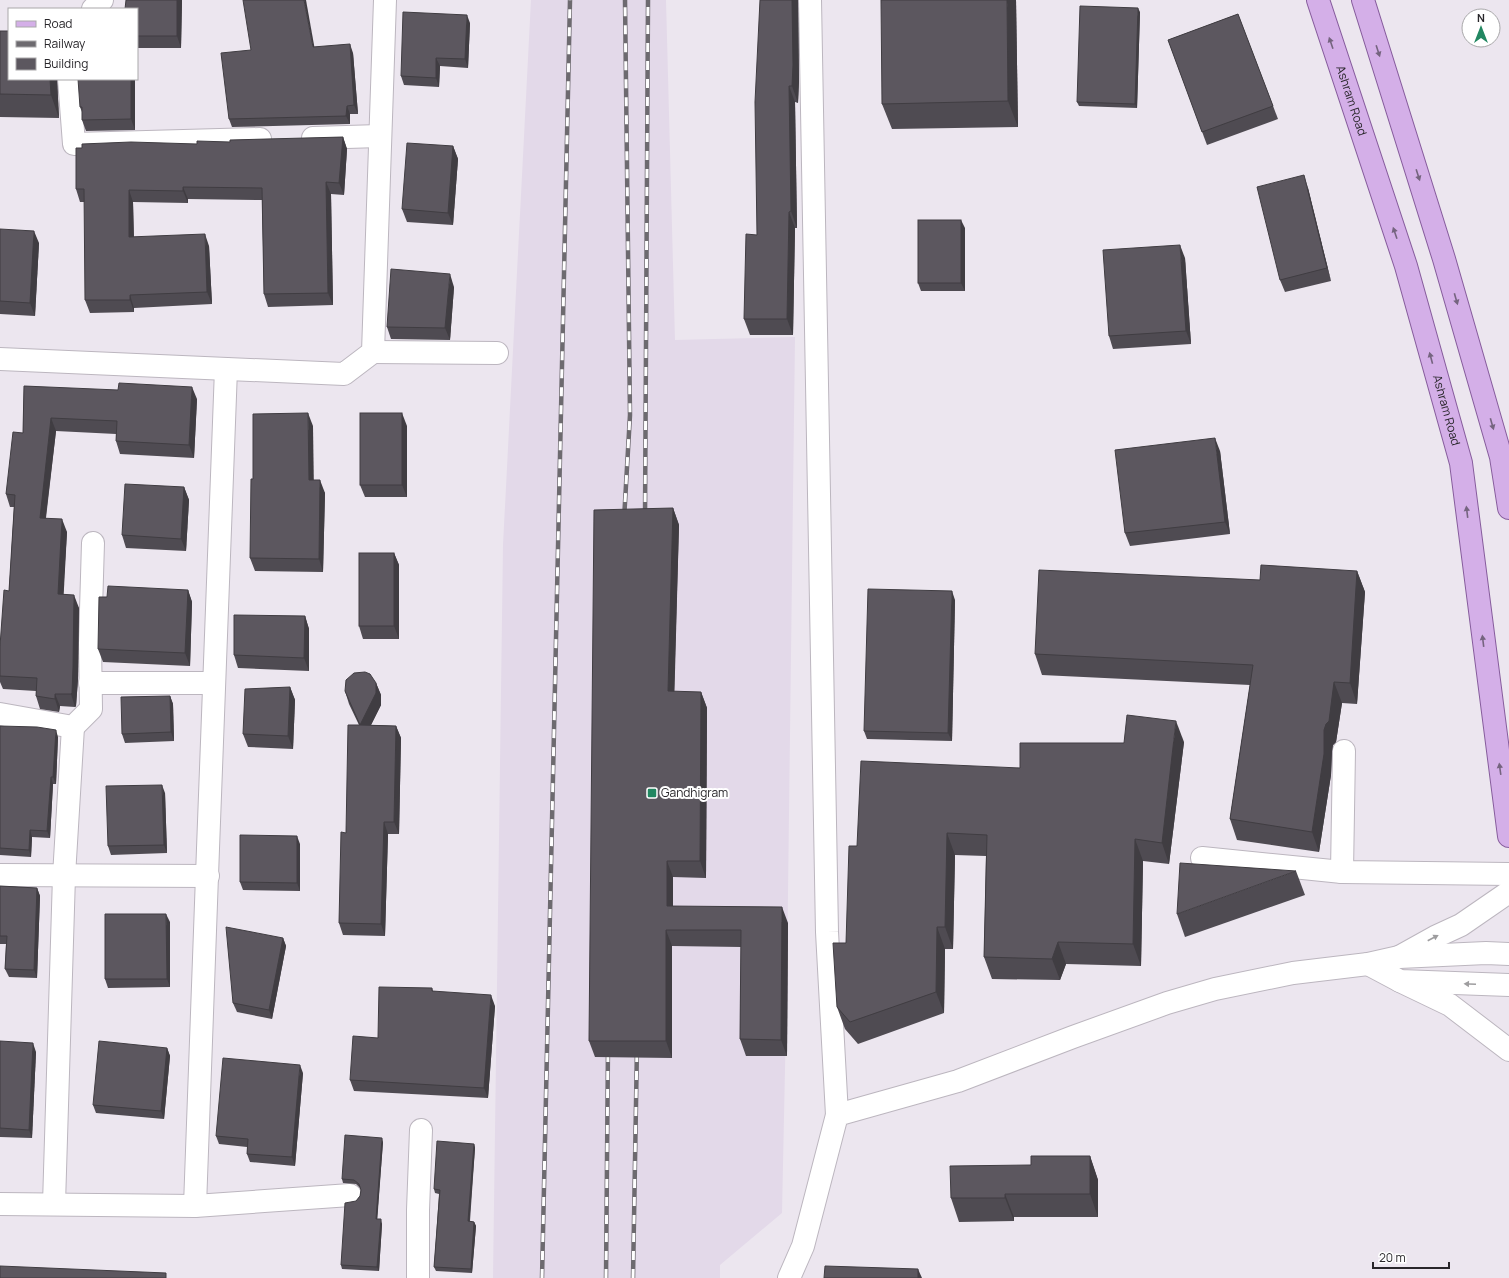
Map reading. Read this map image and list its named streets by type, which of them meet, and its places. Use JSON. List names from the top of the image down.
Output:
{
  "streets": {
    "main road": ["Ashram Road"]
  },
  "places": {
    "transit": ["Gandhigram"]
  },
  "legend": ["Road", "Railway", "Building"],
  "scale_bar": "20 m",
  "north": "top"
}
